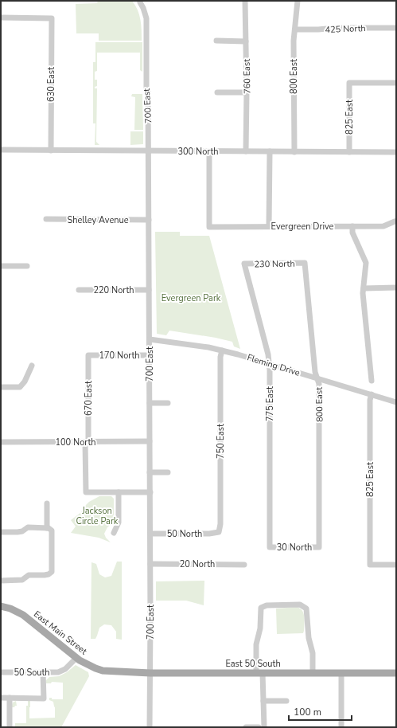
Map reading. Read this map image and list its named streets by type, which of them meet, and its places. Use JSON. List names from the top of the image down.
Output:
{
  "streets": {
    "main road": ["East Main Street", "East 50 South"],
    "street": [
      "425 North",
      "760 East",
      "800 East",
      "630 East",
      "700 East",
      "825 East",
      "300 North",
      "Shelley Avenue",
      "Evergreen Drive",
      "230 North",
      "220 North",
      "170 North",
      "Fleming Drive",
      "670 East",
      "775 East",
      "750 East",
      "100 North",
      "50 North",
      "30 North",
      "20 North",
      "50 South"
    ]
  },
  "crossings": [
    ["425 North", "800 East"],
    ["760 East", "300 North"],
    ["800 East", "300 North"],
    ["800 East", "230 North"],
    ["800 East", "Fleming Drive"],
    ["800 East", "30 North"],
    ["630 East", "300 North"],
    ["700 East", "300 North"],
    ["700 East", "Shelley Avenue"],
    ["700 East", "220 North"],
    ["700 East", "170 North"],
    ["700 East", "Fleming Drive"],
    ["700 East", "100 North"],
    ["700 East", "50 North"],
    ["700 East", "20 North"],
    ["700 East", "East 50 South"],
    ["825 East", "300 North"],
    ["825 East", "Fleming Drive"],
    ["300 North", "Evergreen Drive"],
    ["230 North", "775 East"],
    ["170 North", "670 East"],
    ["Fleming Drive", "775 East"],
    ["Fleming Drive", "750 East"],
    ["670 East", "100 North"],
    ["775 East", "30 North"],
    ["750 East", "50 North"],
    ["East Main Street", "East 50 South"],
    ["East Main Street", "50 South"]
  ],
  "parks": ["Evergreen Park", "Jackson Circle Park"],
  "scale_bar": "100 m"
}
